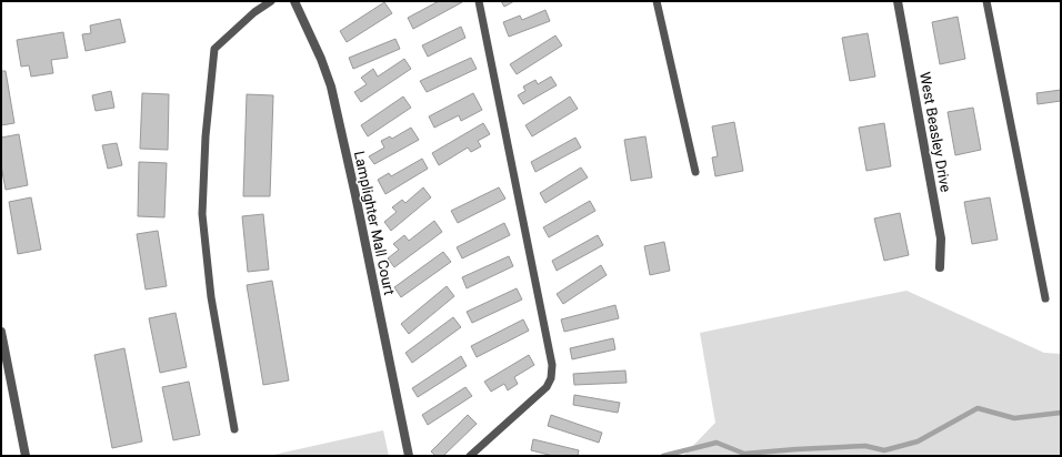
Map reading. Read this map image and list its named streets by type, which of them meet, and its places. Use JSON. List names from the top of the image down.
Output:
{
  "streets": {
    "street": ["West Beasley Drive", "Lamplighter Mall Court"]
  }
}
